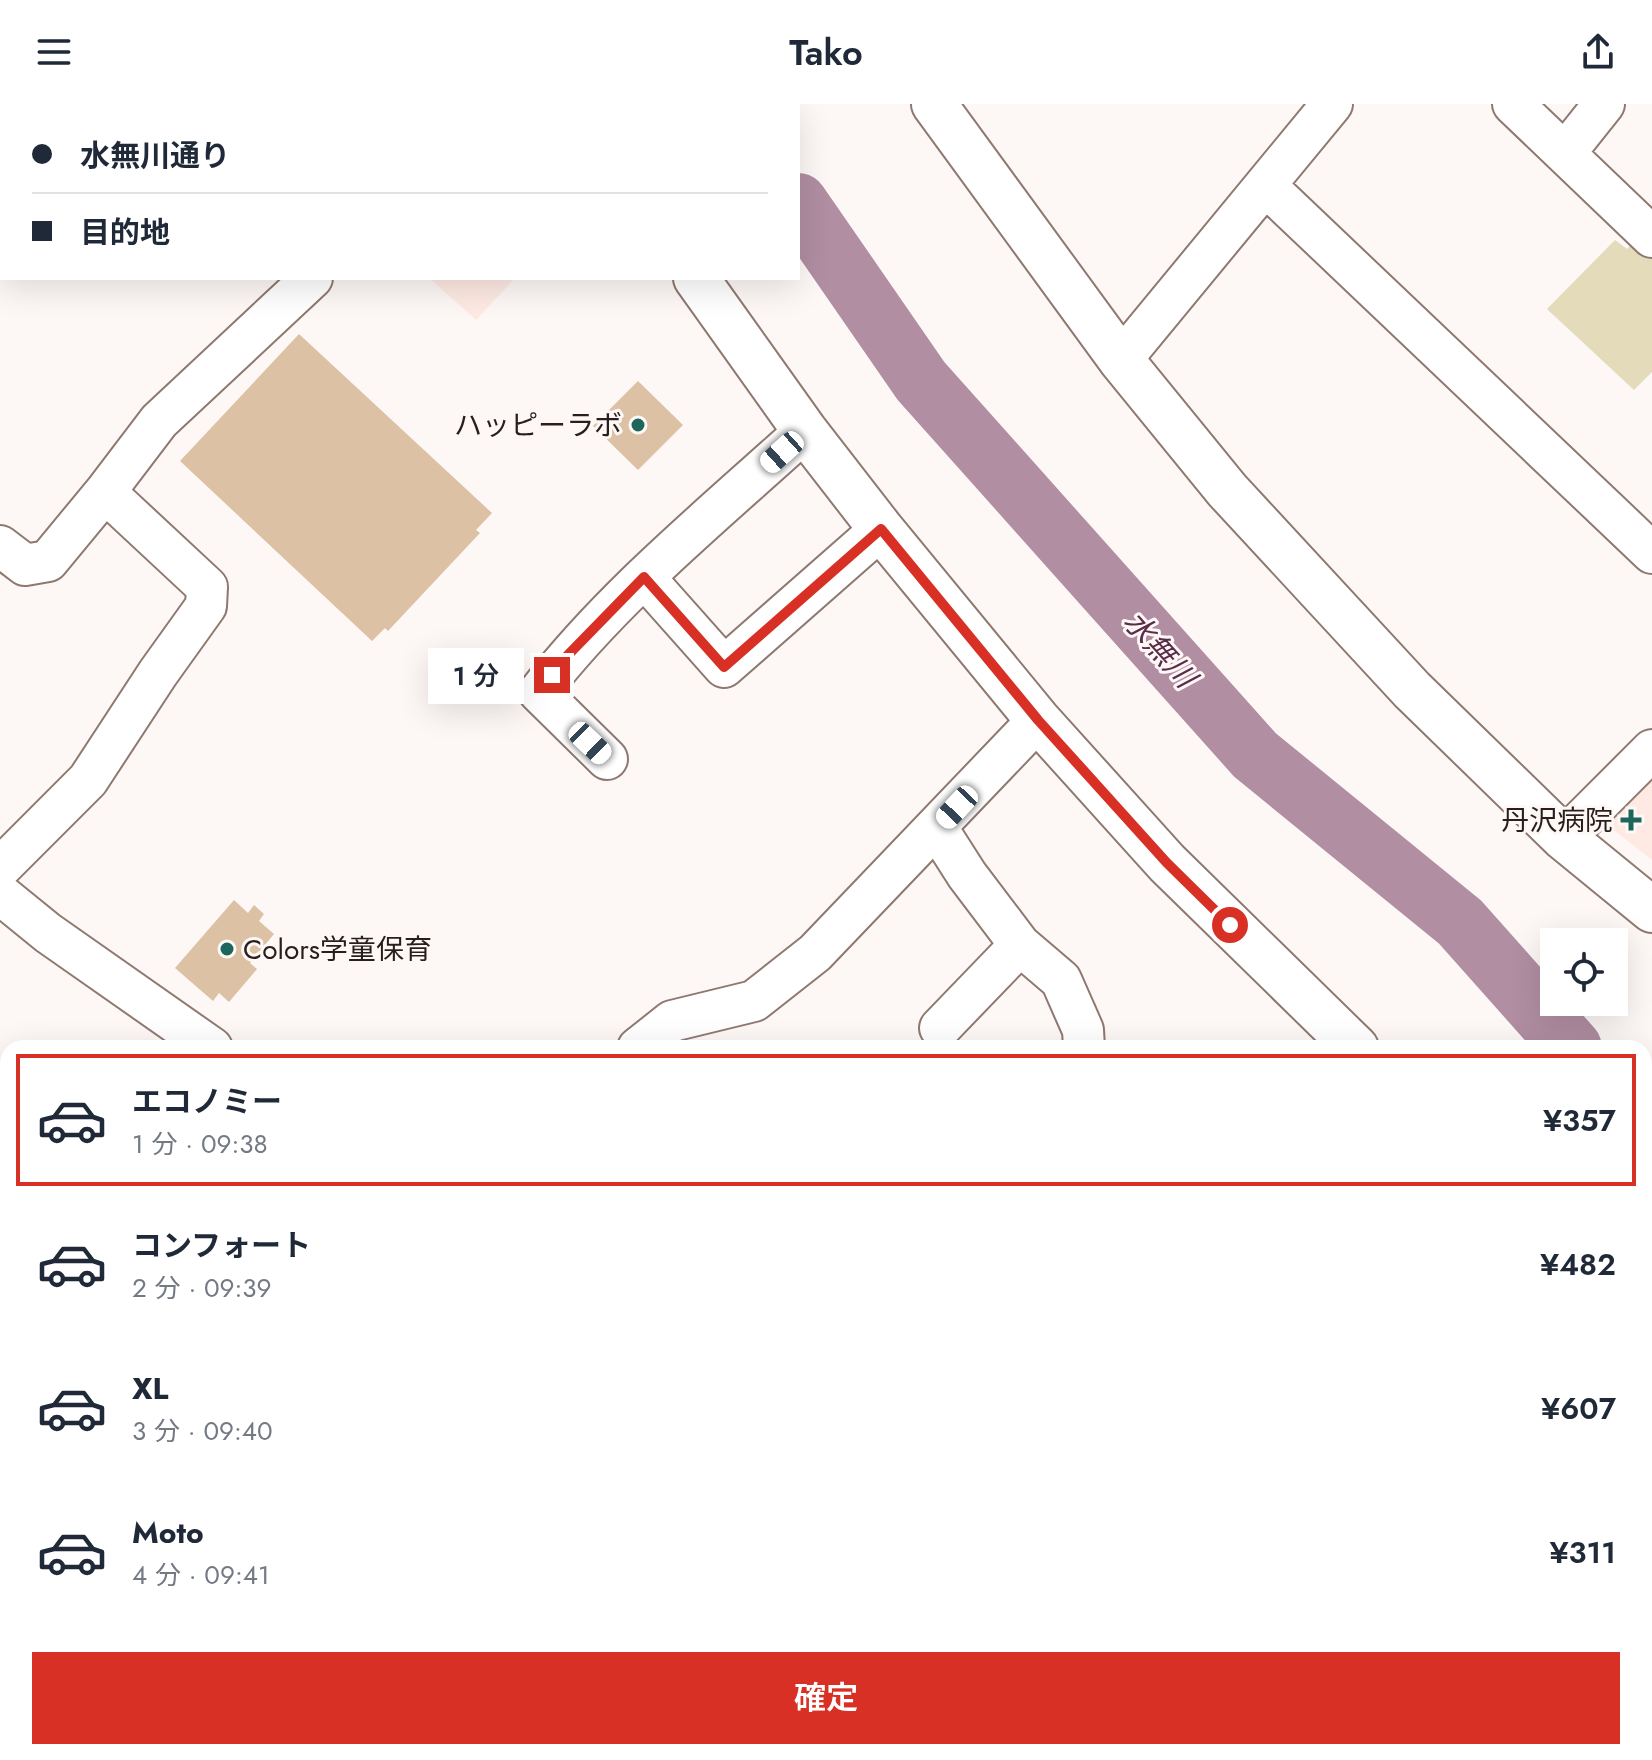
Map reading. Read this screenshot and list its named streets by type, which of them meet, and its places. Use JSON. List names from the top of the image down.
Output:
{
  "water": ["水無川"],
  "places": {
    "other": ["ハッピーラボ", "Colors学童保育"],
    "health": ["丹沢病院"]
  },
  "page": {
    "header": "Tako",
    "banner": ["水無川通り", "目的地"],
    "bubble": "1 分",
    "list": [
      {
        "name": "エコノミー",
        "note": "1 分 · 09:38",
        "value": "¥357"
      },
      {
        "name": "コンフォート",
        "note": "2 分 · 09:39",
        "value": "¥482"
      },
      {
        "name": "XL",
        "note": "3 分 · 09:40",
        "value": "¥607"
      },
      {
        "name": "Moto",
        "note": "4 分 · 09:41",
        "value": "¥311"
      }
    ],
    "buttons": "確定"
  }
}
